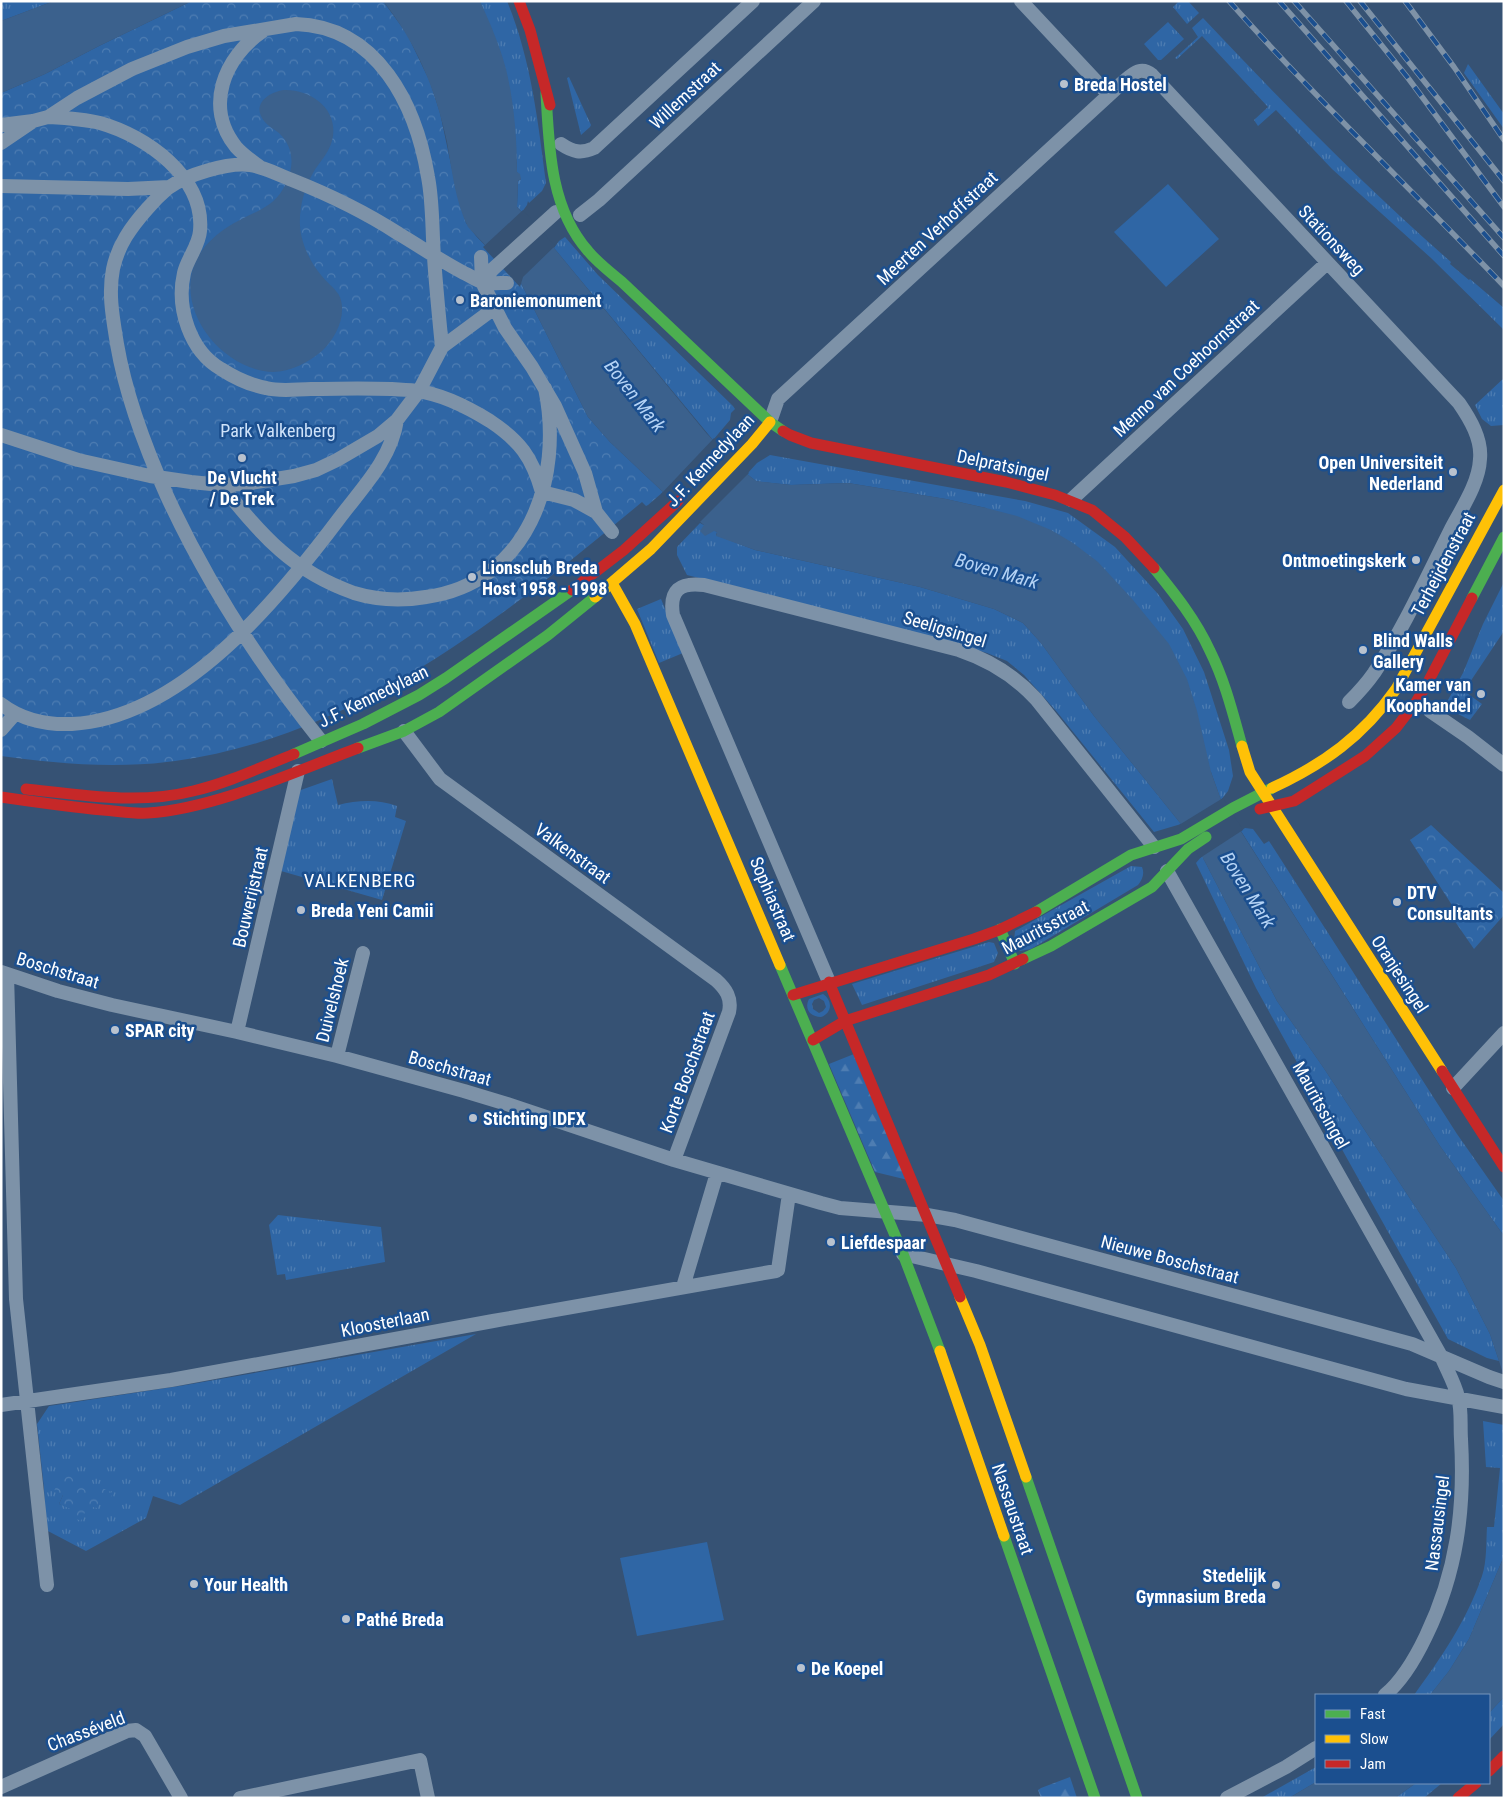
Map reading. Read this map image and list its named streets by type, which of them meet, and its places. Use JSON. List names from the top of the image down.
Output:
{
  "streets": {
    "street": [
      "Willemstraat",
      "Meerten Verhoffstraat",
      "Stationsweg",
      "Menno van Coehoornstraat",
      "J.F. Kennedylaan",
      "Delpratsingel",
      "Terheijdenstraat",
      "Seeligsingel",
      "Valkenstraat",
      "Bouwerijstraat",
      "Sophiastraat",
      "Mauritsstraat",
      "Boschstraat",
      "Oranjesingel",
      "Duivelshoek",
      "Korte Boschstraat",
      "Mauritssingel",
      "Nieuwe Boschstraat",
      "Kloosterlaan",
      "Nassaustraat",
      "Nassausingel",
      "Chasséveld"
    ]
  },
  "crossings": [
    ["Willemstraat", "Delpratsingel"],
    ["Meerten Verhoffstraat", "Stationsweg"],
    ["Meerten Verhoffstraat", "J.F. Kennedylaan"],
    ["Meerten Verhoffstraat", "Delpratsingel"],
    ["Stationsweg", "Menno van Coehoornstraat"],
    ["Stationsweg", "Terheijdenstraat"],
    ["Menno van Coehoornstraat", "Delpratsingel"],
    ["J.F. Kennedylaan", "Delpratsingel"],
    ["J.F. Kennedylaan", "Valkenstraat"],
    ["J.F. Kennedylaan", "Bouwerijstraat"],
    ["J.F. Kennedylaan", "Sophiastraat"],
    ["Delpratsingel", "Terheijdenstraat"],
    ["Delpratsingel", "Mauritsstraat"],
    ["Delpratsingel", "Oranjesingel"],
    ["Terheijdenstraat", "Mauritsstraat"],
    ["Terheijdenstraat", "Oranjesingel"],
    ["Seeligsingel", "Sophiastraat"],
    ["Seeligsingel", "Mauritsstraat"],
    ["Seeligsingel", "Mauritssingel"],
    ["Valkenstraat", "Korte Boschstraat"],
    ["Bouwerijstraat", "Boschstraat"],
    ["Sophiastraat", "Mauritsstraat"],
    ["Sophiastraat", "Boschstraat"],
    ["Sophiastraat", "Nieuwe Boschstraat"],
    ["Sophiastraat", "Nassaustraat"],
    ["Mauritsstraat", "Oranjesingel"],
    ["Mauritsstraat", "Mauritssingel"],
    ["Boschstraat", "Duivelshoek"],
    ["Boschstraat", "Korte Boschstraat"],
    ["Boschstraat", "Nieuwe Boschstraat"],
    ["Boschstraat", "Kloosterlaan"],
    ["Mauritssingel", "Nieuwe Boschstraat"]
  ],
  "districts": ["VALKENBERG"],
  "water": ["Boven Mark"],
  "parks": ["Park Valkenberg"],
  "places": [
    "Breda Hostel",
    "Baroniemonument",
    "De Vlucht / De Trek",
    "Open Universiteit Nederland",
    "Ontmoetingskerk",
    "Lionsclub Breda Host 1958 - 1998",
    "Blind Walls Gallery",
    "Kamer van Koophandel",
    "DTV Consultants",
    "Breda Yeni Camii",
    "SPAR city",
    "Stichting IDFX",
    "Liefdespaar",
    "Your Health",
    "Stedelijk Gymnasium Breda",
    "Pathé Breda",
    "De Koepel"
  ],
  "legend": ["Fast", "Slow", "Jam"]
}
